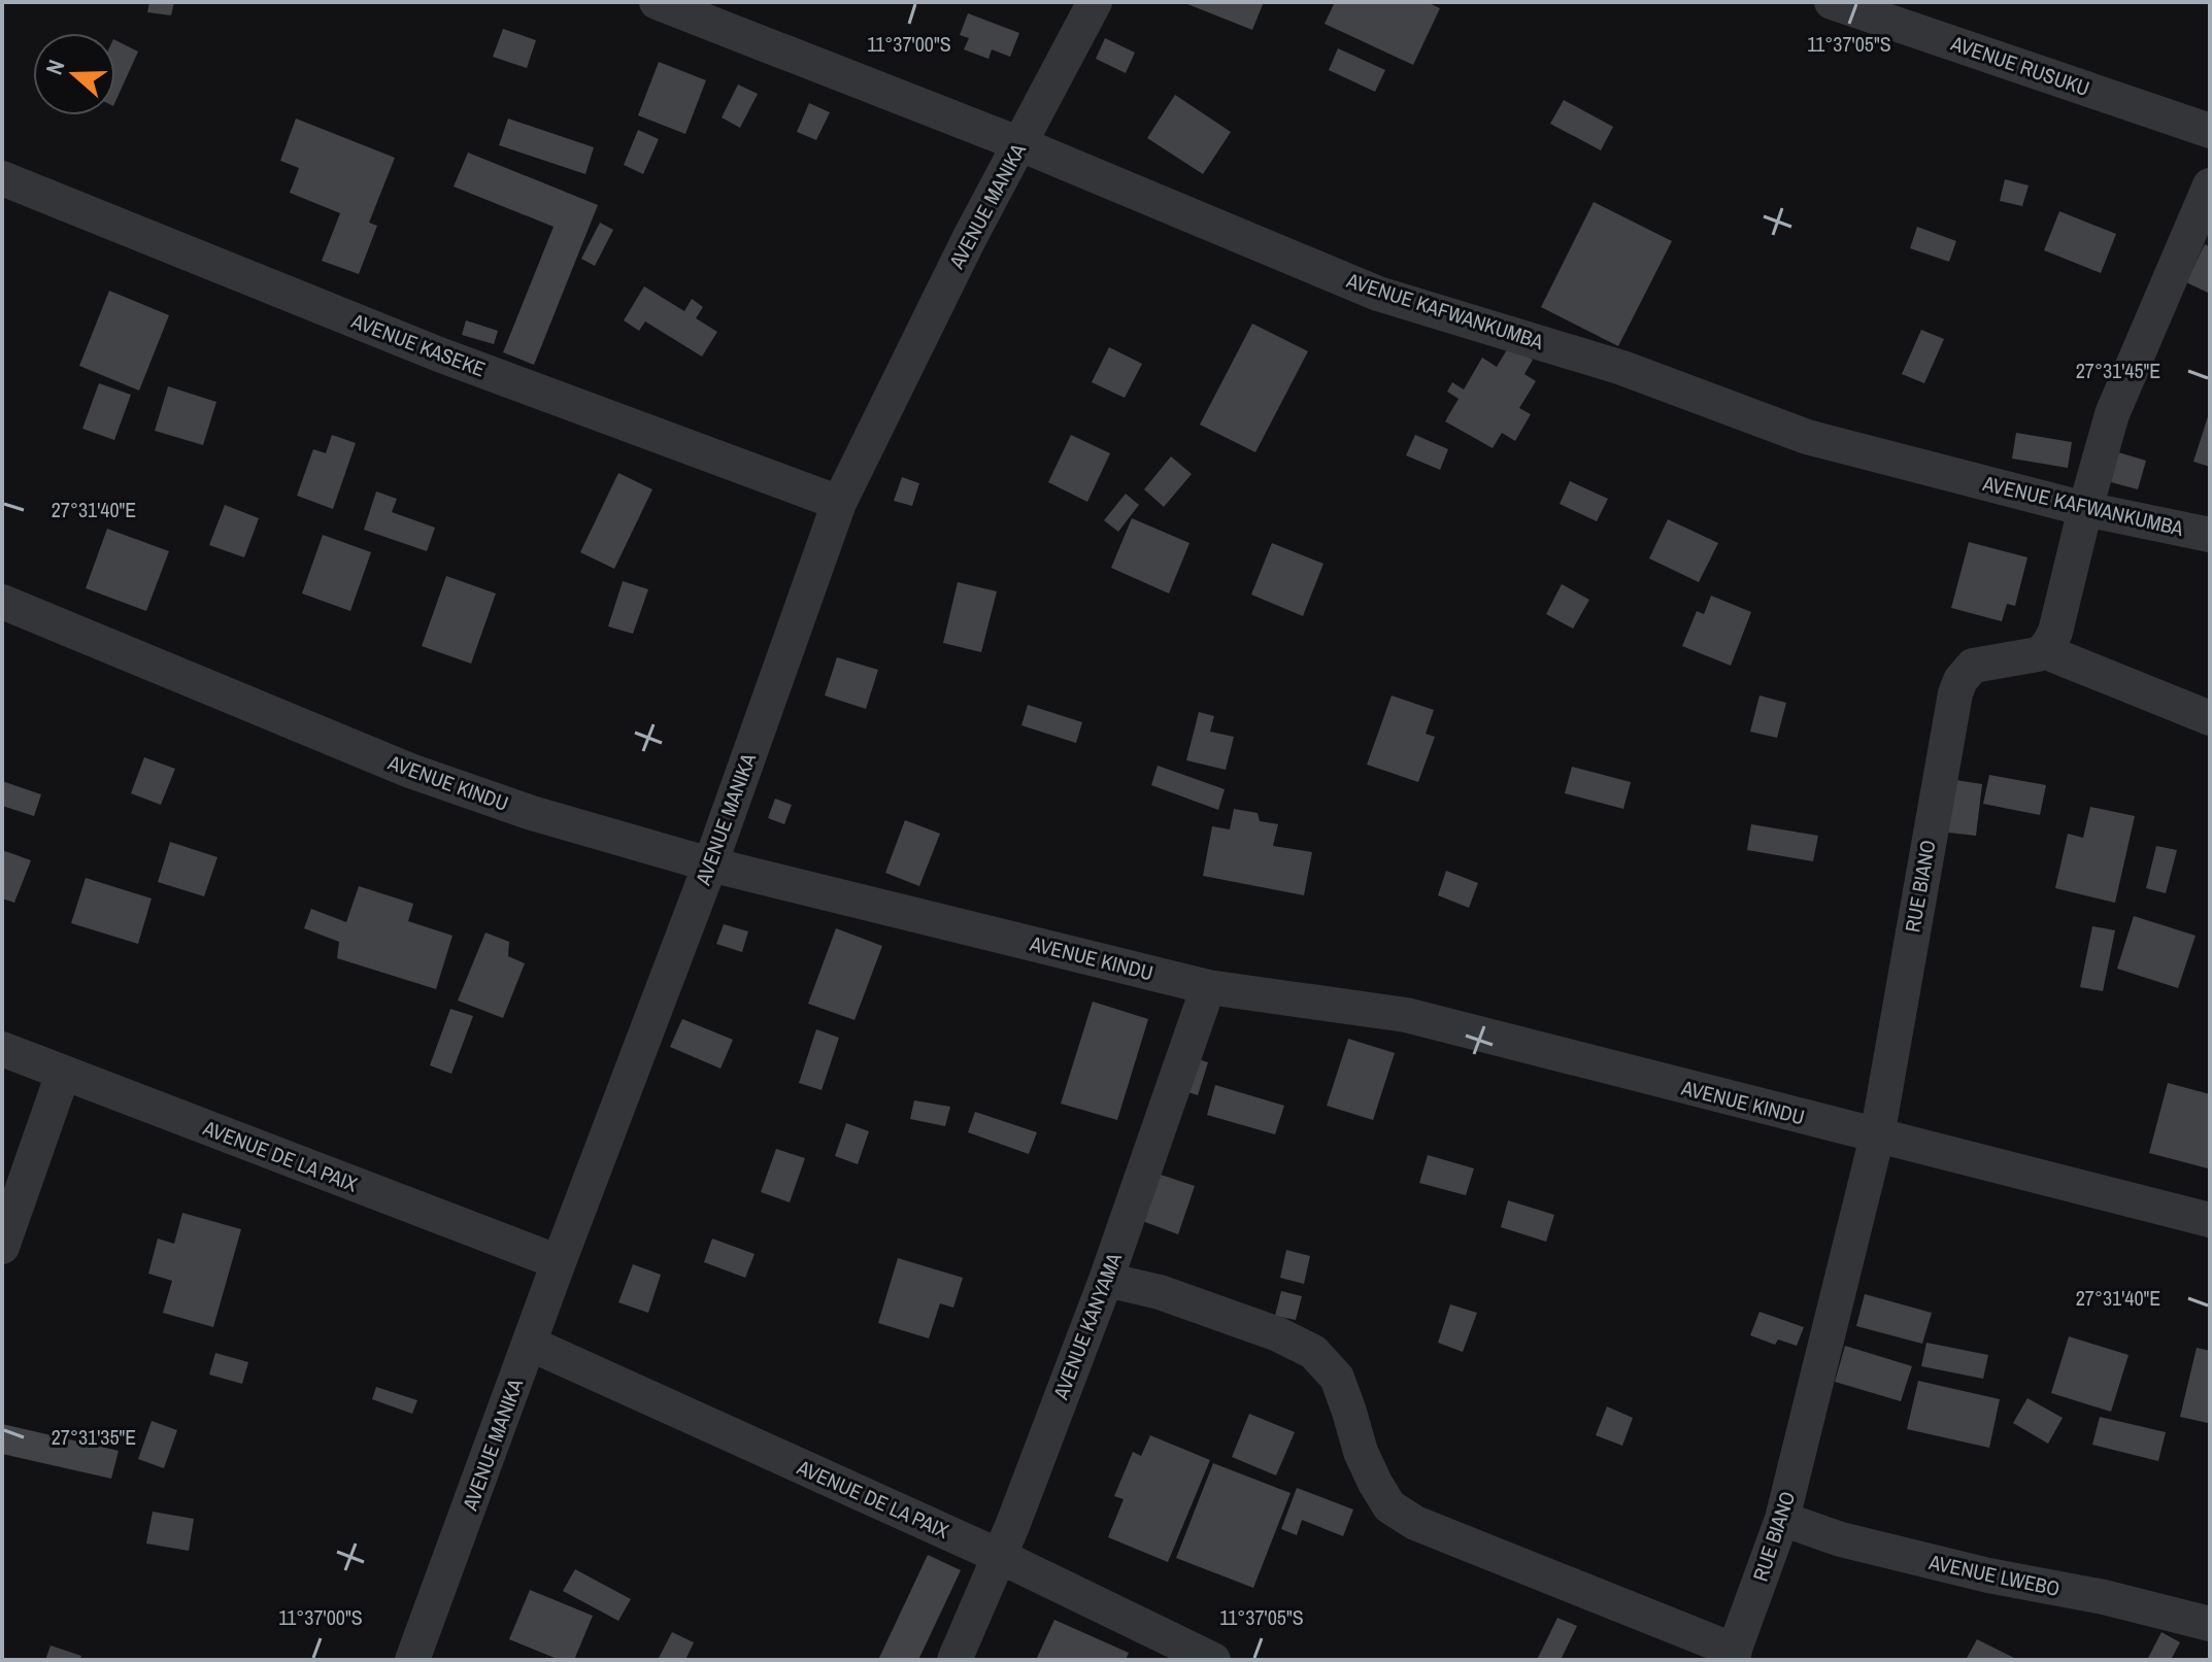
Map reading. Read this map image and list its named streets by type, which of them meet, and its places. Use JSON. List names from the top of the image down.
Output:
{
  "streets": {
    "street": [
      "AVENUE RUSUKU",
      "AVENUE MANIKA",
      "AVENUE KAFWANKUMBA",
      "AVENUE KASEKE",
      "AVENUE KINDU",
      "RUE BIANO",
      "AVENUE DE LA PAIX",
      "AVENUE KANYAMA",
      "AVENUE LWEBO"
    ]
  },
  "crossings": [
    ["AVENUE MANIKA", "AVENUE KAFWANKUMBA"],
    ["AVENUE MANIKA", "AVENUE KASEKE"],
    ["AVENUE MANIKA", "AVENUE KINDU"],
    ["AVENUE MANIKA", "AVENUE DE LA PAIX"],
    ["AVENUE KINDU", "RUE BIANO"],
    ["AVENUE KINDU", "AVENUE KANYAMA"],
    ["RUE BIANO", "AVENUE LWEBO"],
    ["AVENUE DE LA PAIX", "AVENUE KANYAMA"]
  ],
  "north": "left",
  "coordinates": [
    "11°37'00\"S",
    "11°37'05\"S",
    "27°31'45\"E",
    "27°31'40\"E",
    "27°31'35\"E"
  ]
}
